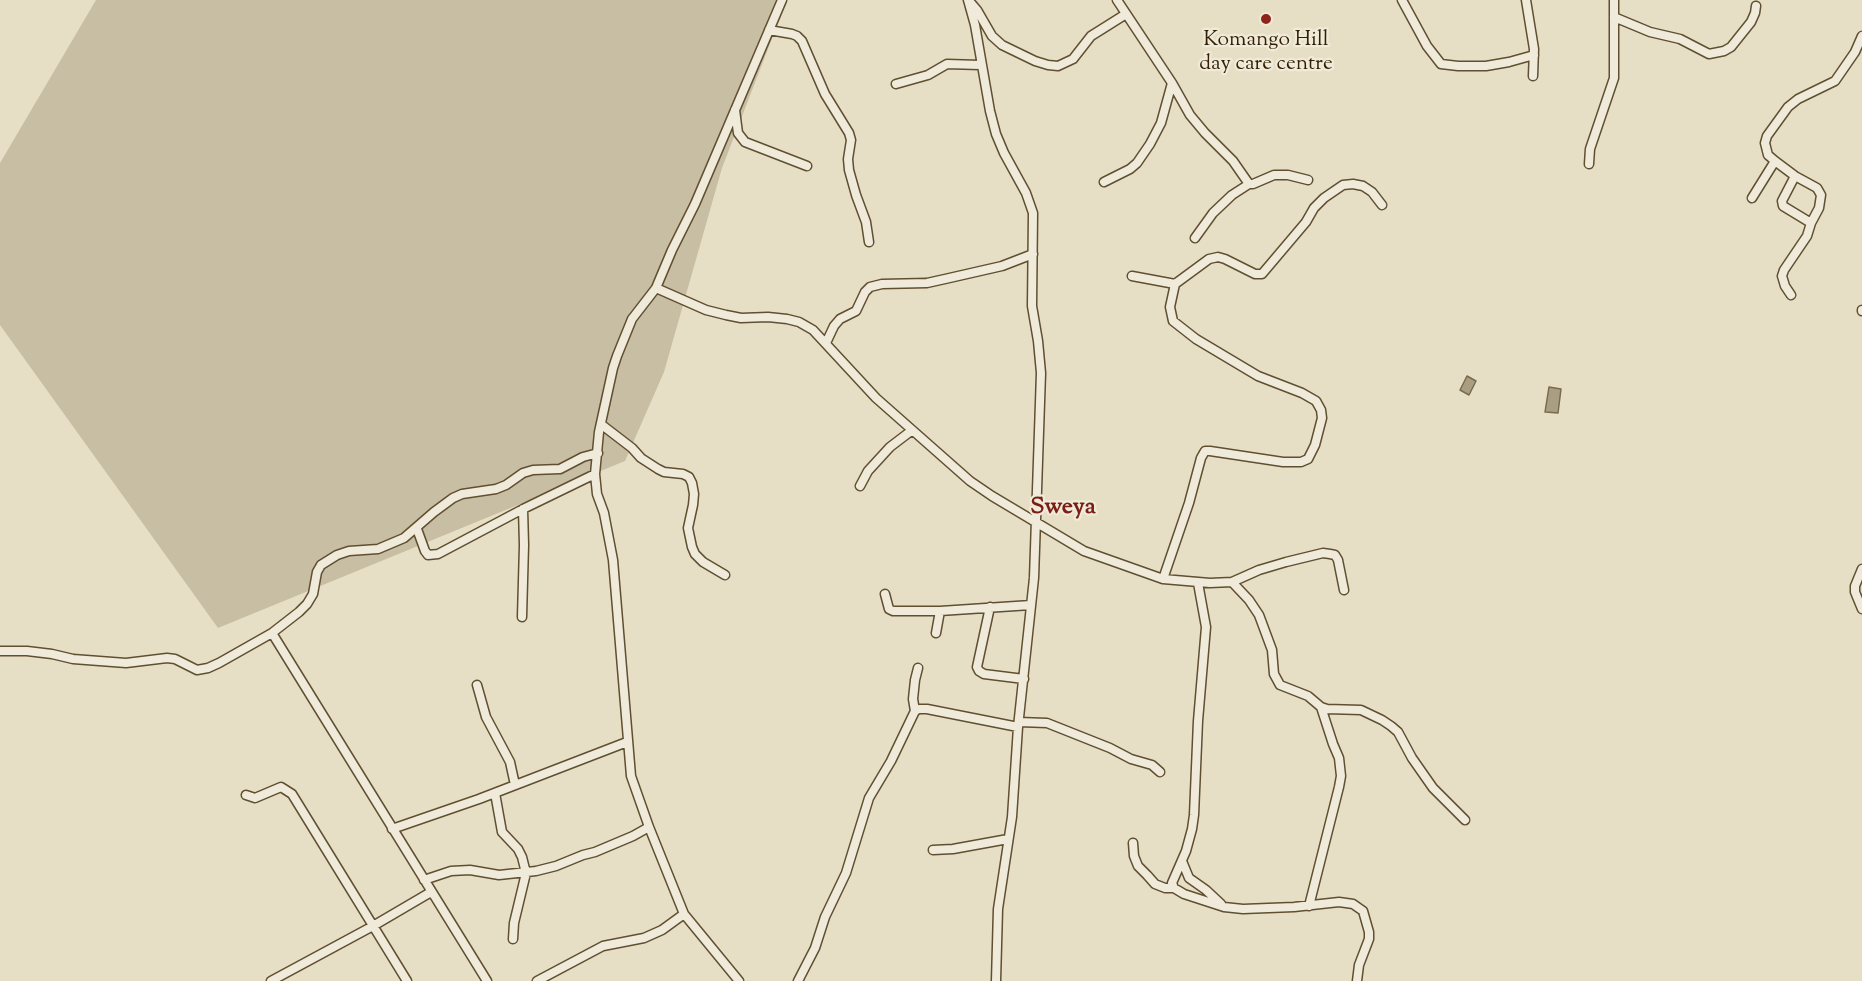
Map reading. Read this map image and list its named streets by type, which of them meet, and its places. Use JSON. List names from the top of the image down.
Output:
{
  "districts": ["Sweya"],
  "places": ["Komango Hill day care centre"]
}
